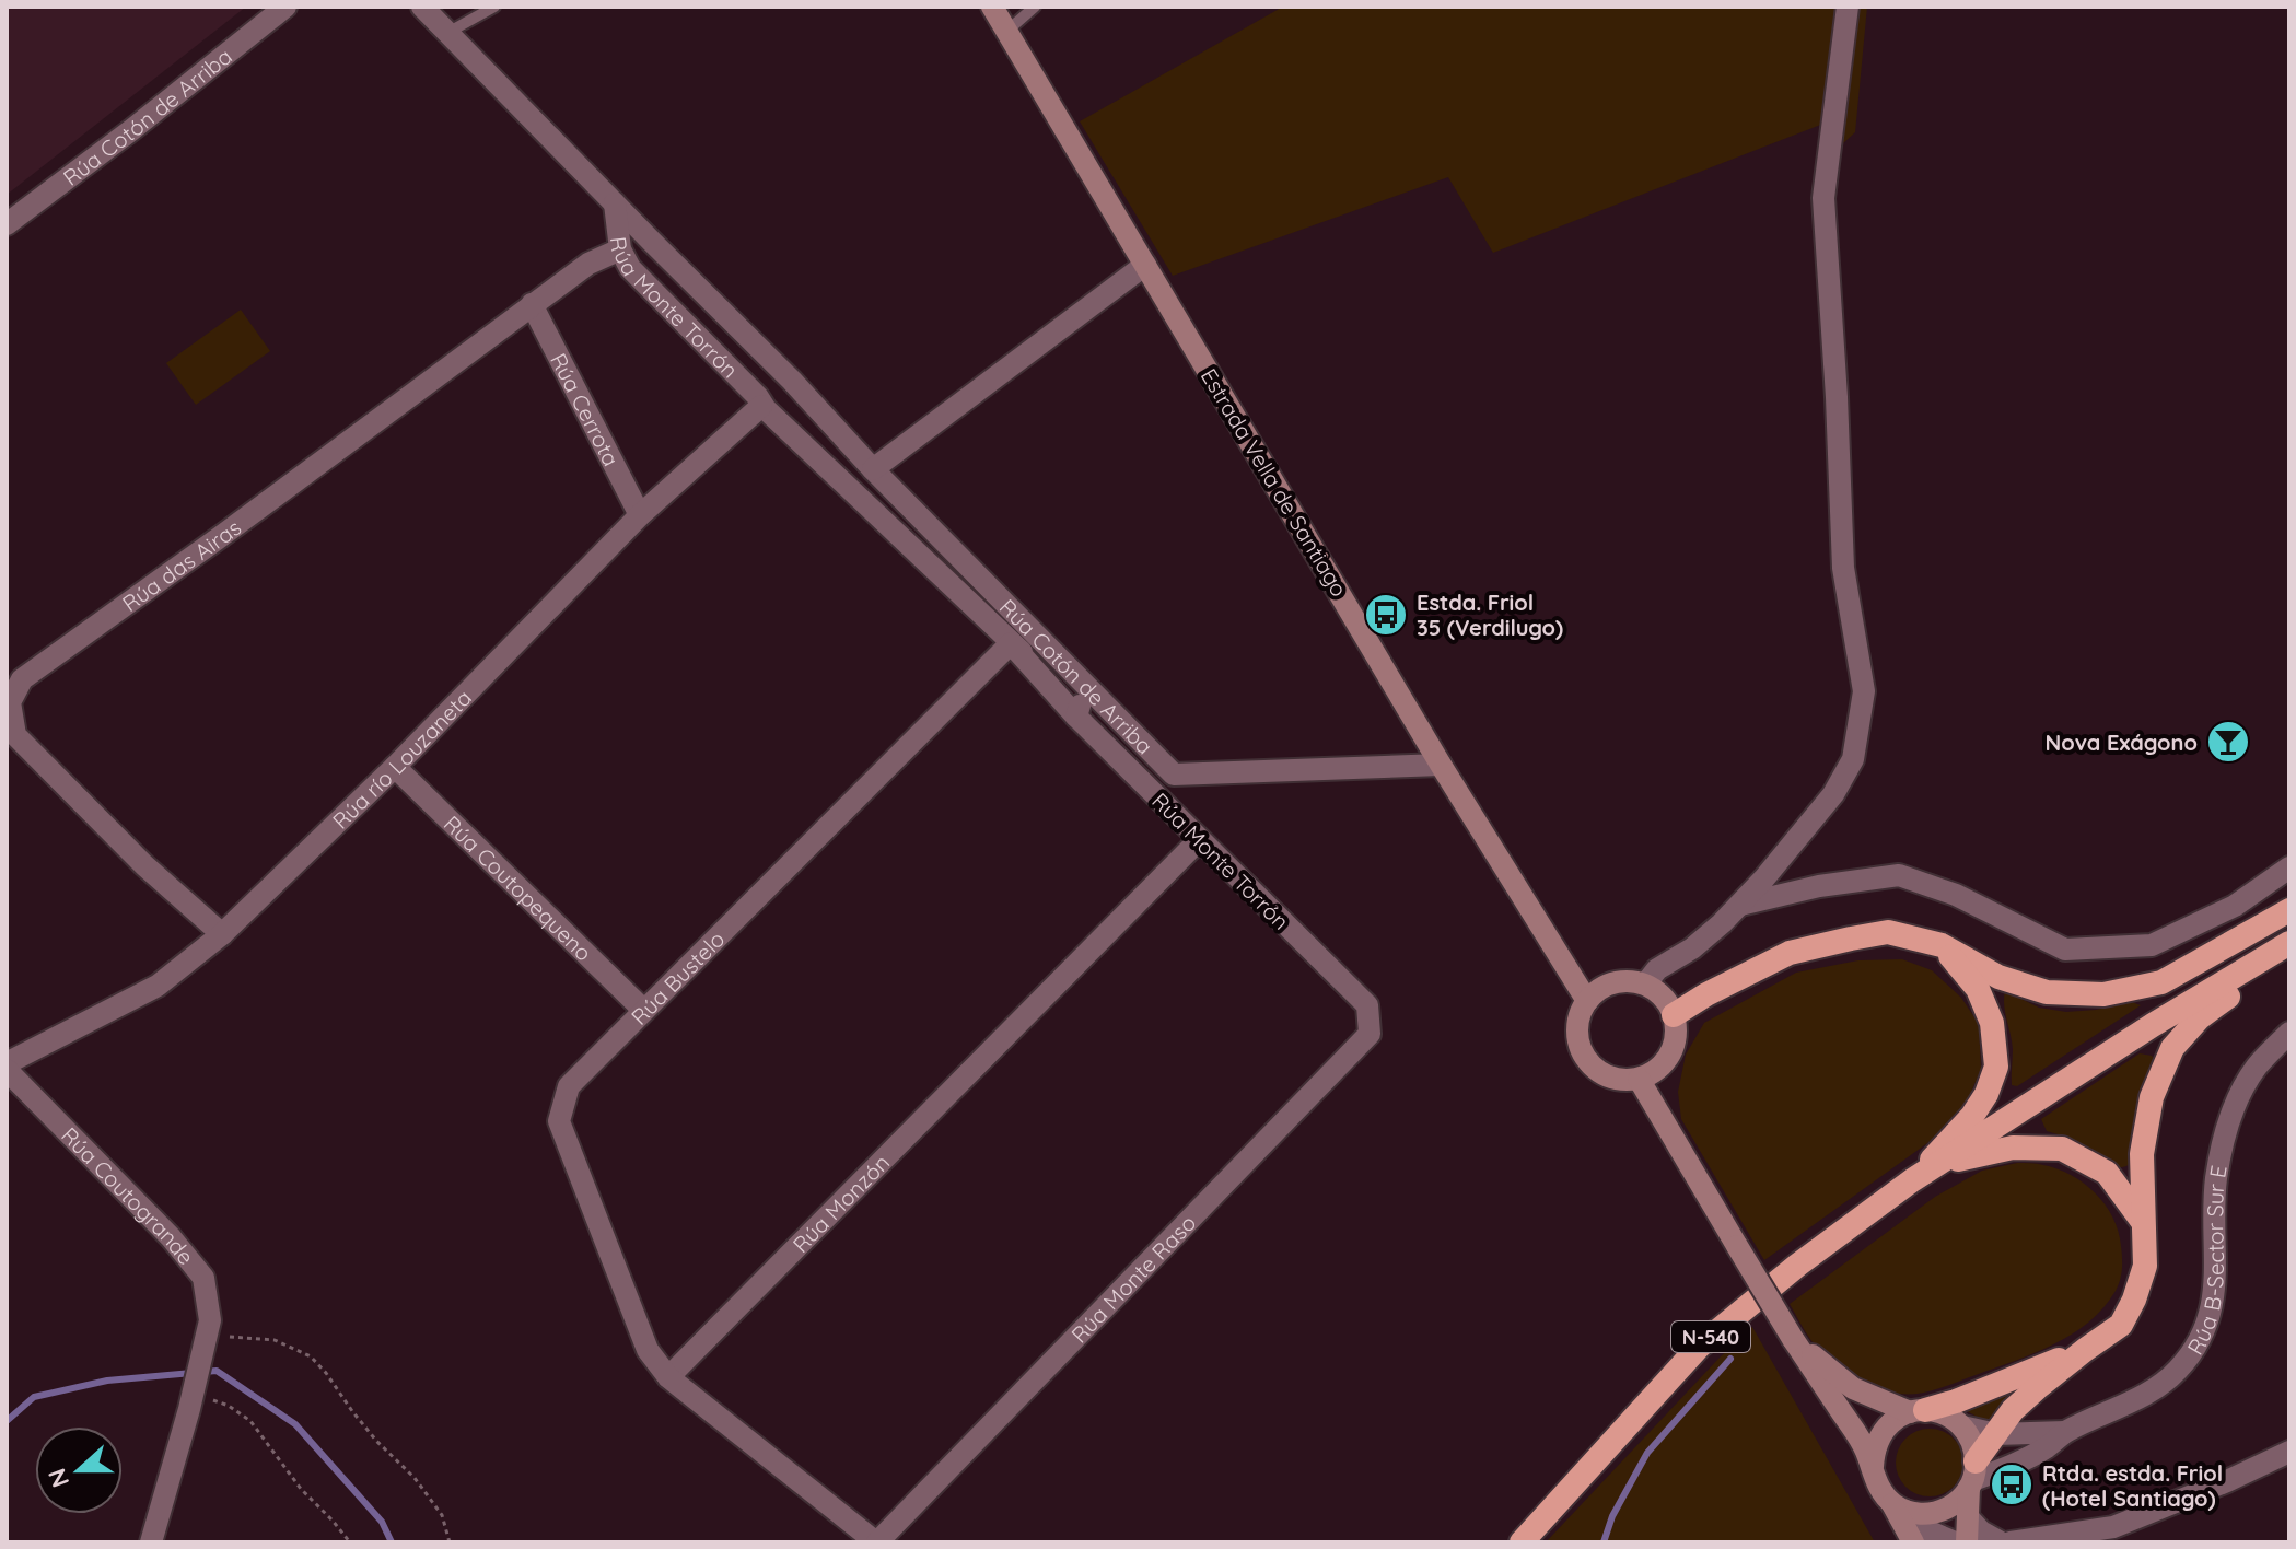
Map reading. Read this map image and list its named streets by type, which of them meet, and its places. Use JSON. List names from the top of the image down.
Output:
{
  "streets": {
    "highway": ["N-540"],
    "main road": ["Estrada Vella de Santiago"],
    "street": [
      "Rúa Cotón de Arriba",
      "Rúa Monte Torrón",
      "Rúa Cerrota",
      "Rúa das Airas",
      "Rúa río Louzaneta",
      "Rúa Coutopequeno",
      "Rúa Bustelo",
      "Rúa Coutogrande",
      "Rúa Monzón",
      "Rúa B-Sector Sur E",
      "Rúa Monte Raso"
    ]
  },
  "crossings": [
    ["Rúa Cotón de Arriba", "Rúa Monte Torrón"],
    ["Rúa Cotón de Arriba", "Estrada Vella de Santiago"],
    ["Rúa Cotón de Arriba", "Rúa río Louzaneta"],
    ["Rúa Monte Torrón", "Rúa das Airas"],
    ["Rúa Monte Torrón", "Rúa río Louzaneta"],
    ["Rúa Monte Torrón", "Rúa Bustelo"],
    ["Rúa Monte Torrón", "Rúa Monzón"],
    ["Rúa Monte Torrón", "Rúa Monte Raso"],
    ["Rúa Cerrota", "Rúa das Airas"],
    ["Rúa Cerrota", "Rúa río Louzaneta"],
    ["Rúa das Airas", "Rúa río Louzaneta"],
    ["Rúa río Louzaneta", "Rúa Coutopequeno"],
    ["Rúa Coutopequeno", "Rúa Bustelo"],
    ["Rúa Bustelo", "Rúa Monzón"]
  ],
  "places": {
    "bus stop": ["Estda. Friol 35 (Verdilugo)", "Rtda. estda. Friol (Hotel Santiago)"],
    "bar": ["Nova Exágono"]
  },
  "north": "left"
}
